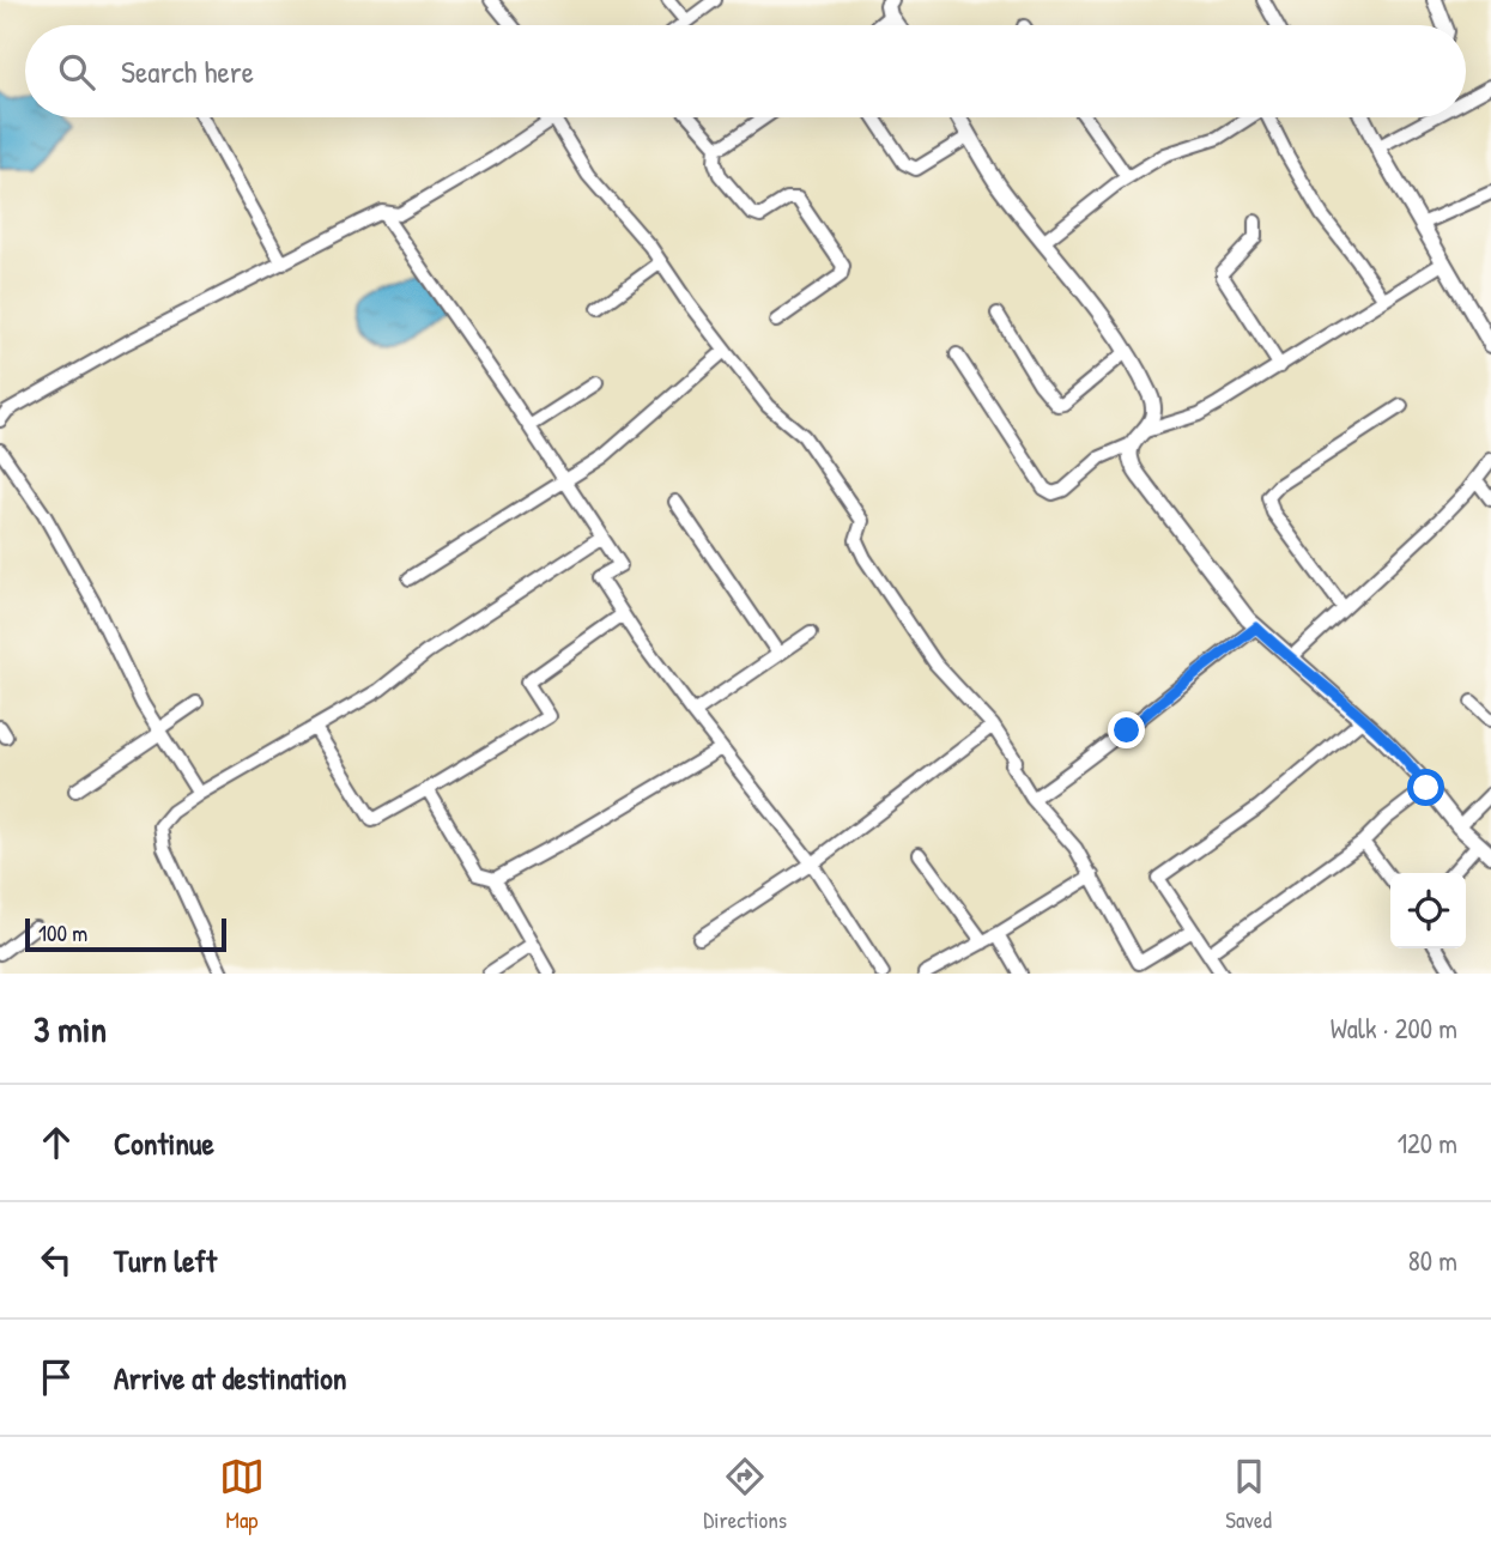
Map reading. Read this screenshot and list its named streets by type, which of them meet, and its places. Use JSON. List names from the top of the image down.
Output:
{
  "scale_bar": "100 m",
  "page": {
    "search": "Search here",
    "scale": "100 m",
    "heading": ["3 min", "Walk · 200 m"],
    "list": [
      ["Continue", "120 m"],
      ["Turn left", "80 m"],
      "Arrive at destination"
    ],
    "nav": ["Map", "Directions", "Saved"]
  }
}
